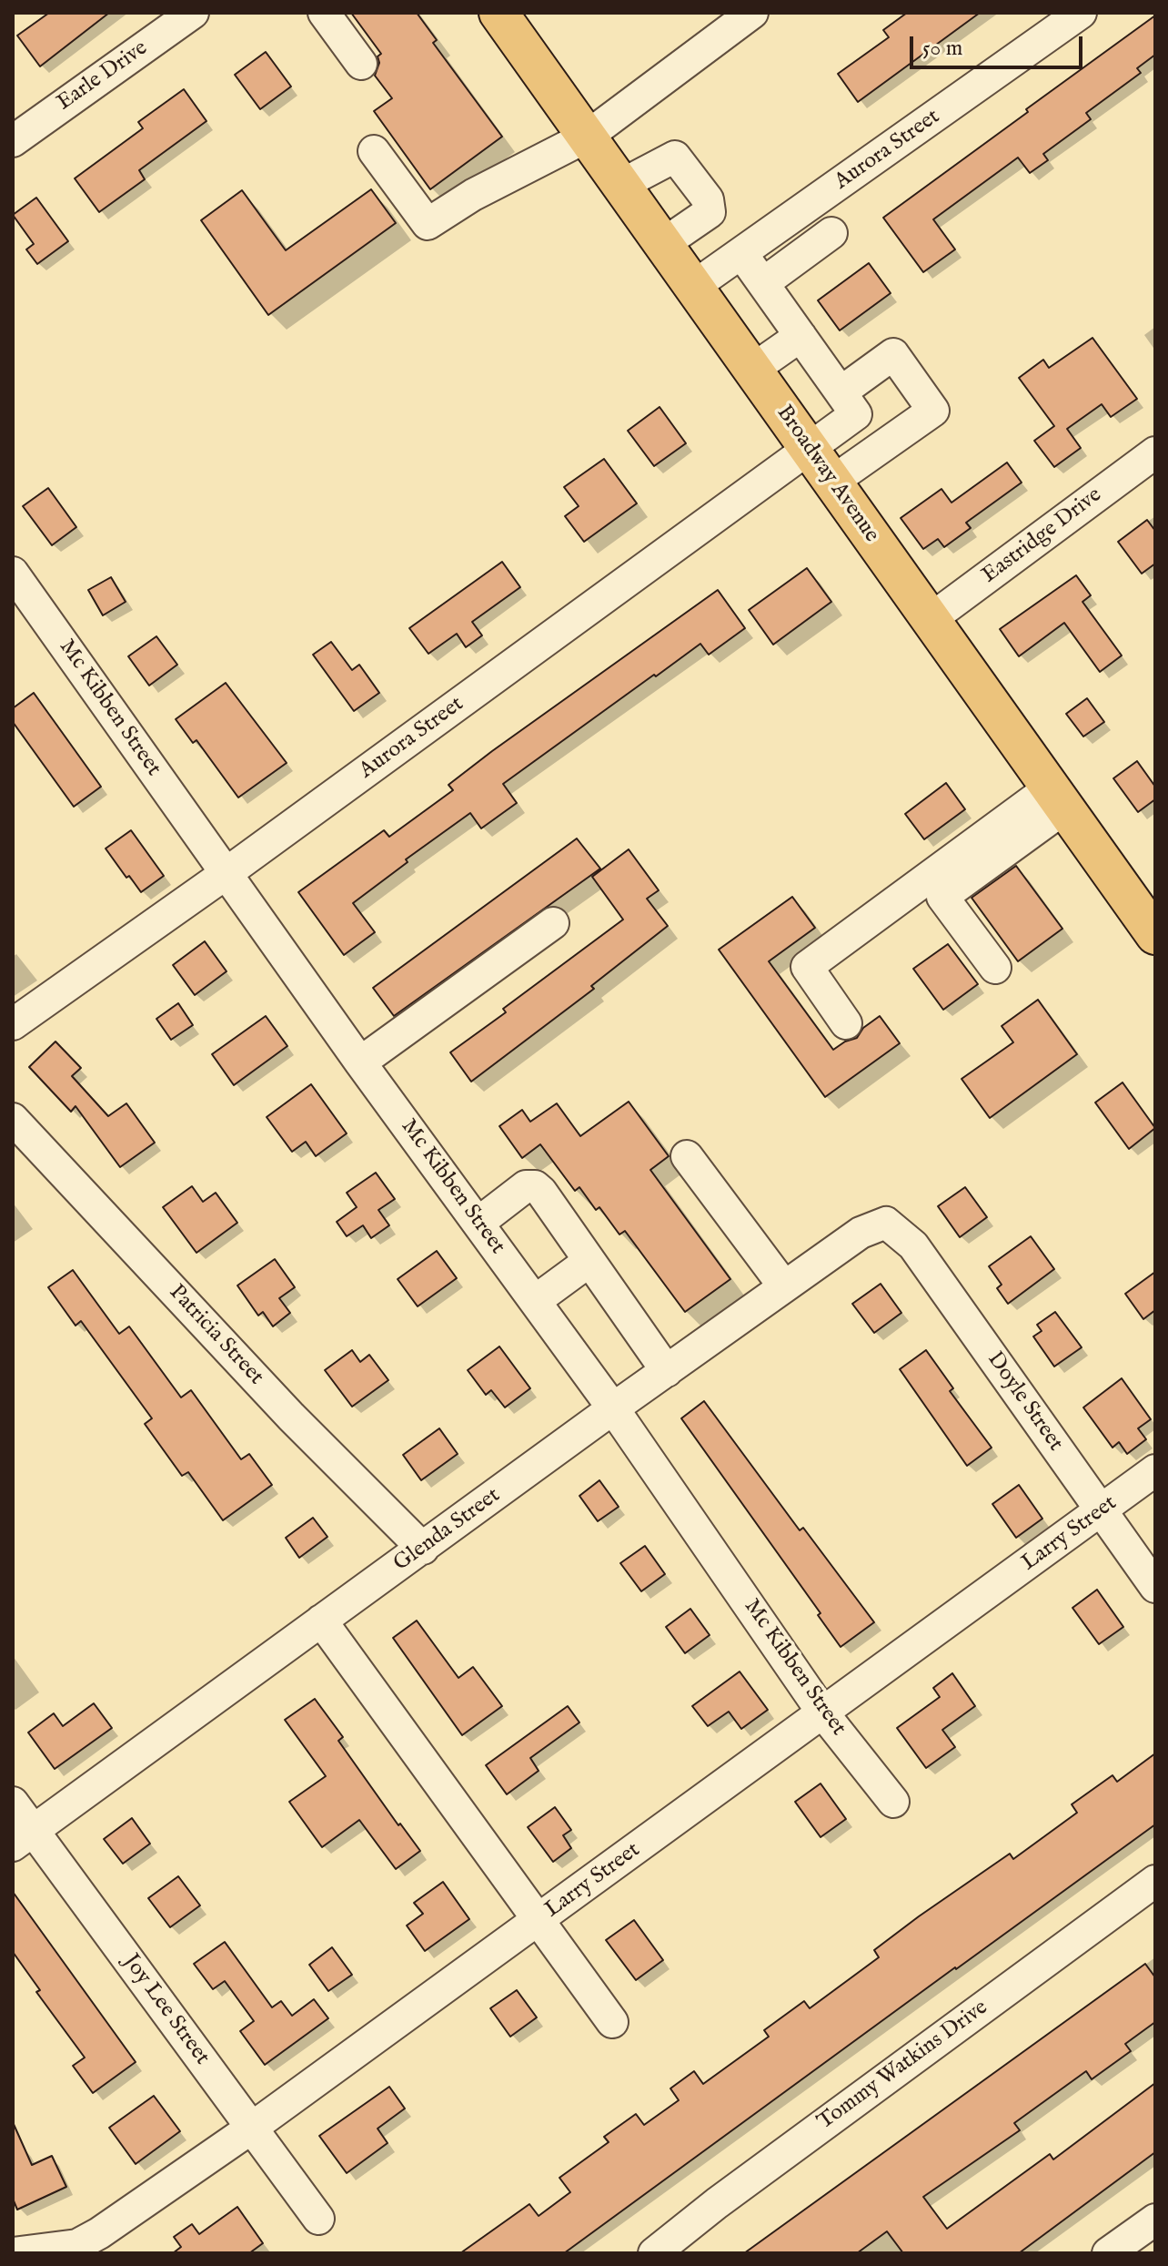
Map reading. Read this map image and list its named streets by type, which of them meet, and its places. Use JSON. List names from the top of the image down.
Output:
{
  "streets": {
    "main road": ["Broadway Avenue"],
    "street": [
      "Earle Drive",
      "Aurora Street",
      "Eastridge Drive",
      "Mc Kibben Street",
      "Patricia Street",
      "Doyle Street",
      "Glenda Street",
      "Larry Street",
      "Joy Lee Street",
      "Tommy Watkins Drive"
    ]
  },
  "crossings": [
    ["Aurora Street", "Broadway Avenue"],
    ["Aurora Street", "Mc Kibben Street"],
    ["Broadway Avenue", "Eastridge Drive"],
    ["Mc Kibben Street", "Glenda Street"],
    ["Mc Kibben Street", "Larry Street"],
    ["Patricia Street", "Glenda Street"],
    ["Doyle Street", "Glenda Street"],
    ["Doyle Street", "Larry Street"],
    ["Glenda Street", "Joy Lee Street"],
    ["Larry Street", "Joy Lee Street"]
  ],
  "scale_bar": "50 m"
}
